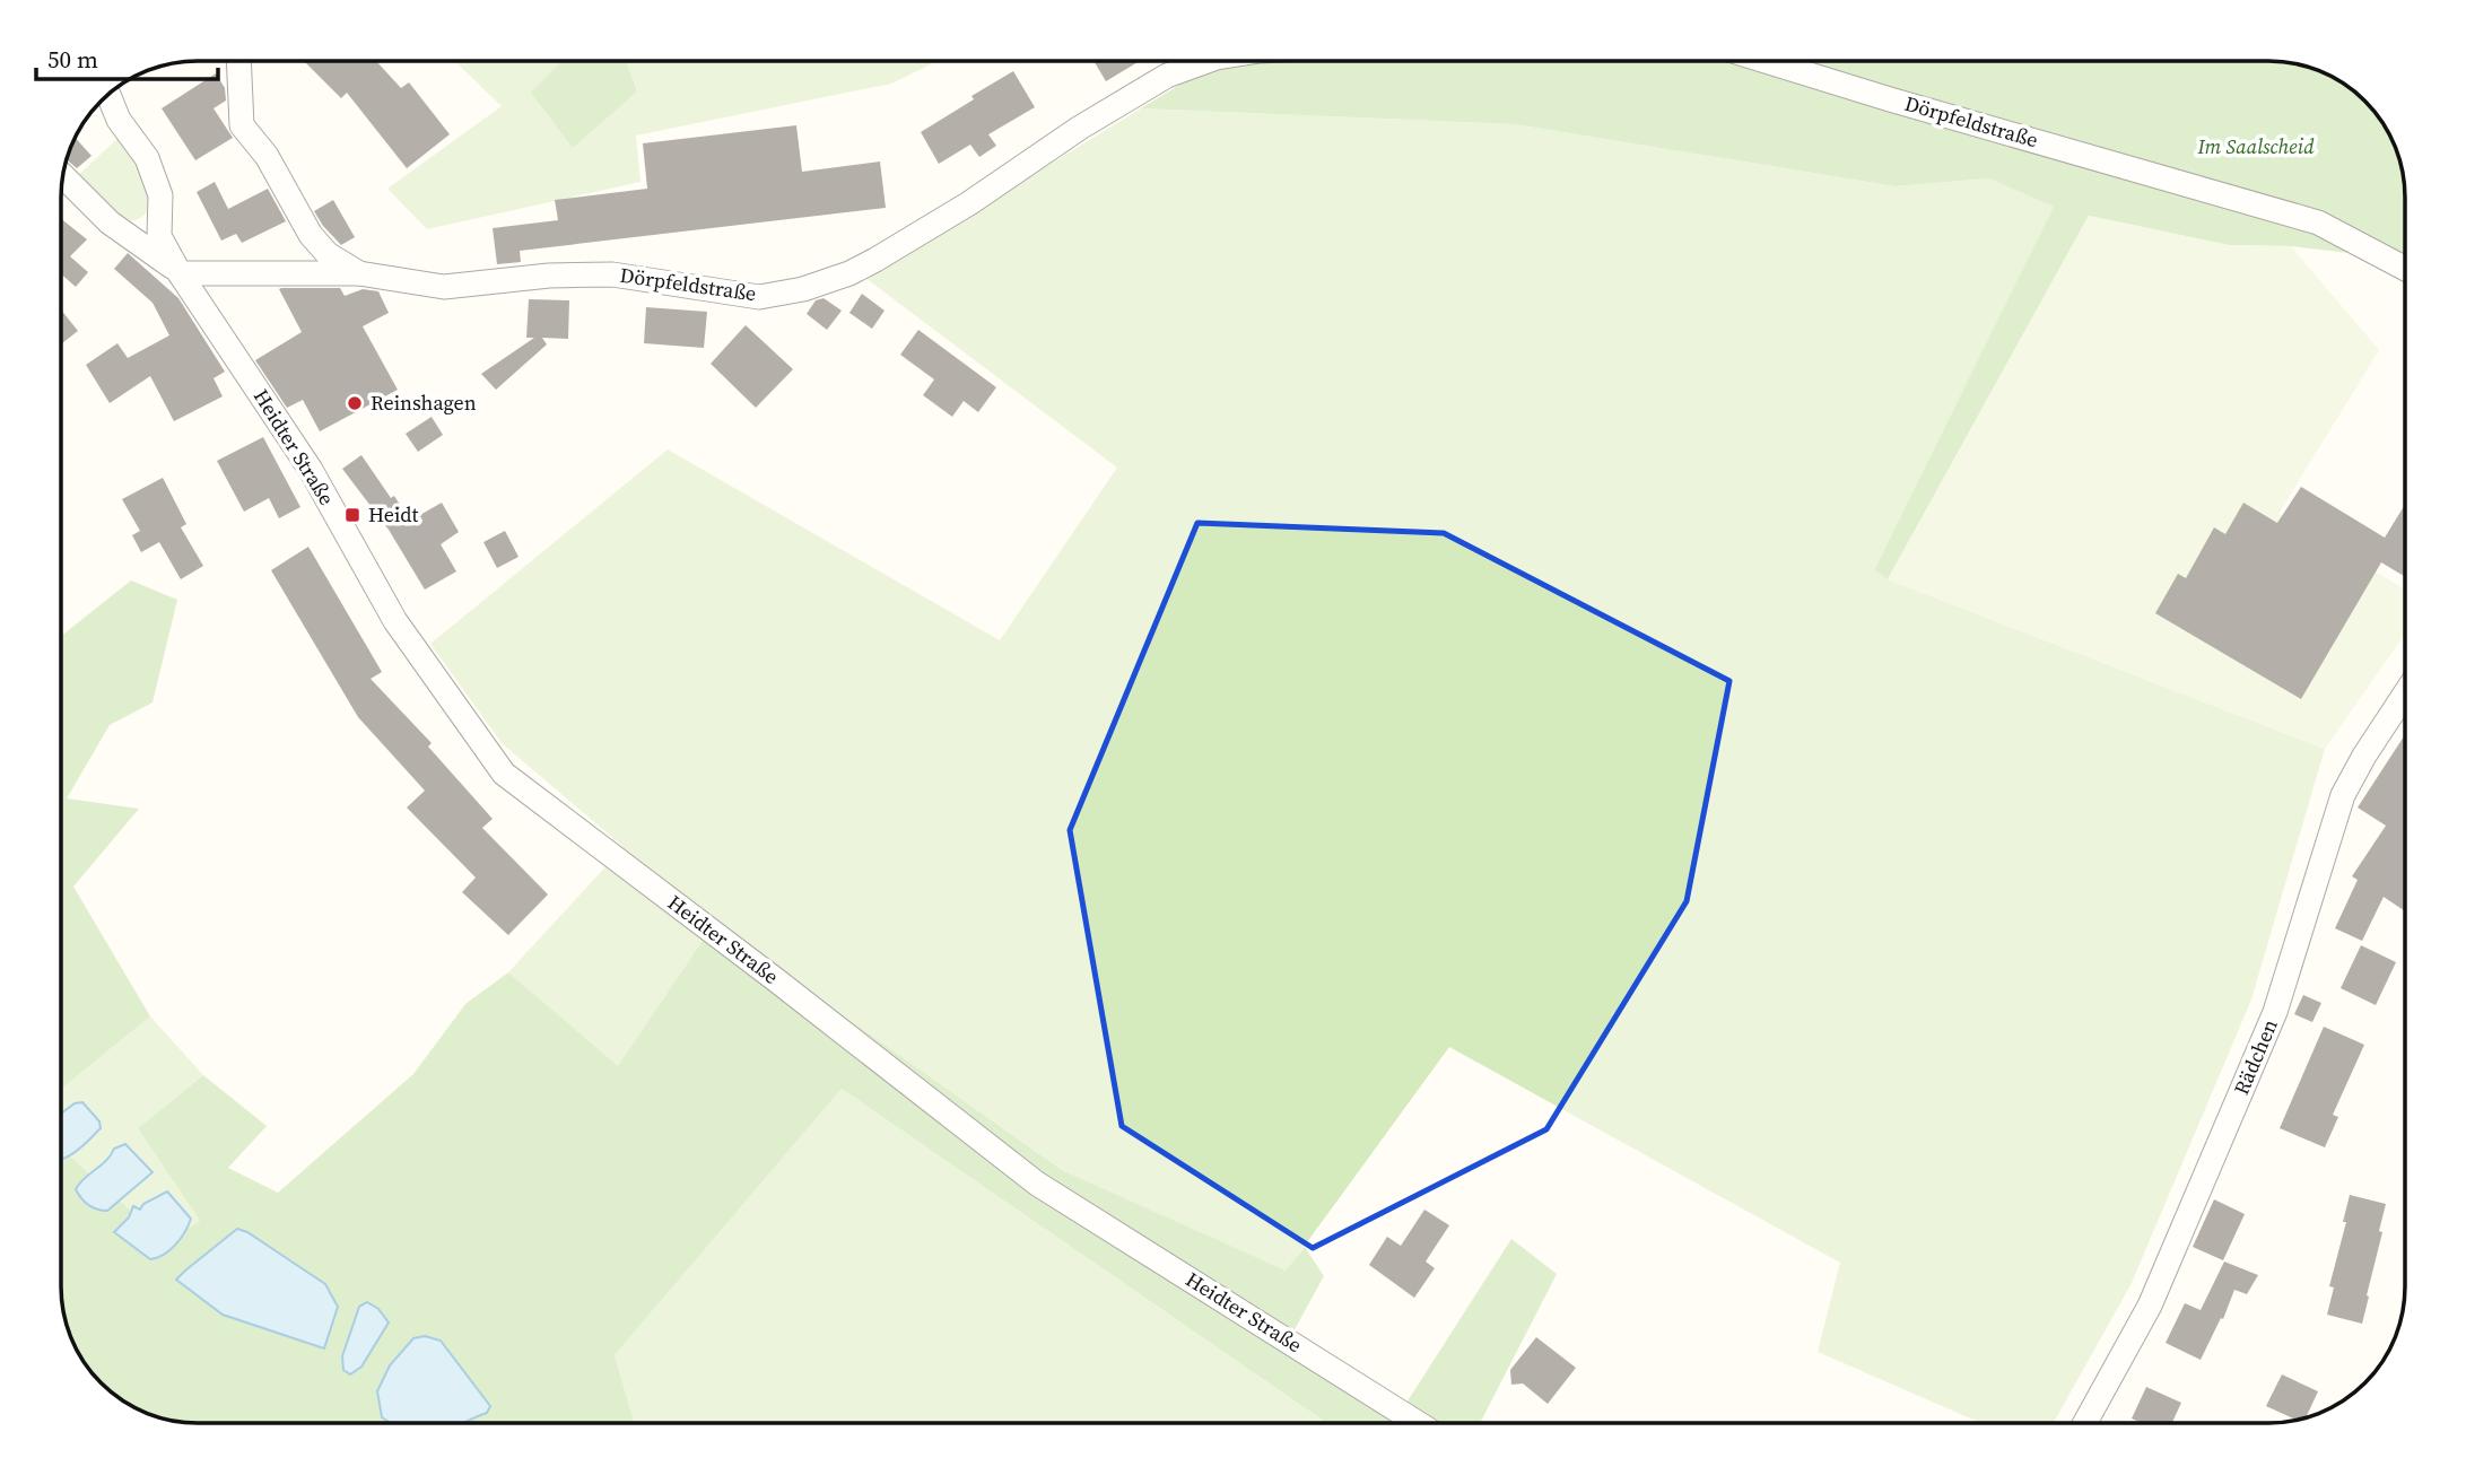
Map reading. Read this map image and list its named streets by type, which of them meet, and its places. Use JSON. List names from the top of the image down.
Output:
{
  "streets": {
    "street": ["Dörpfeldstraße", "Heidter Straße", "Rädchen"]
  },
  "crossings": [
    ["Dörpfeldstraße", "Heidter Straße"]
  ],
  "parks": ["Im Saalscheid"],
  "places": {
    "other": ["Reinshagen"],
    "transit": ["Heidt"]
  },
  "scale_bar": "50 m"
}
